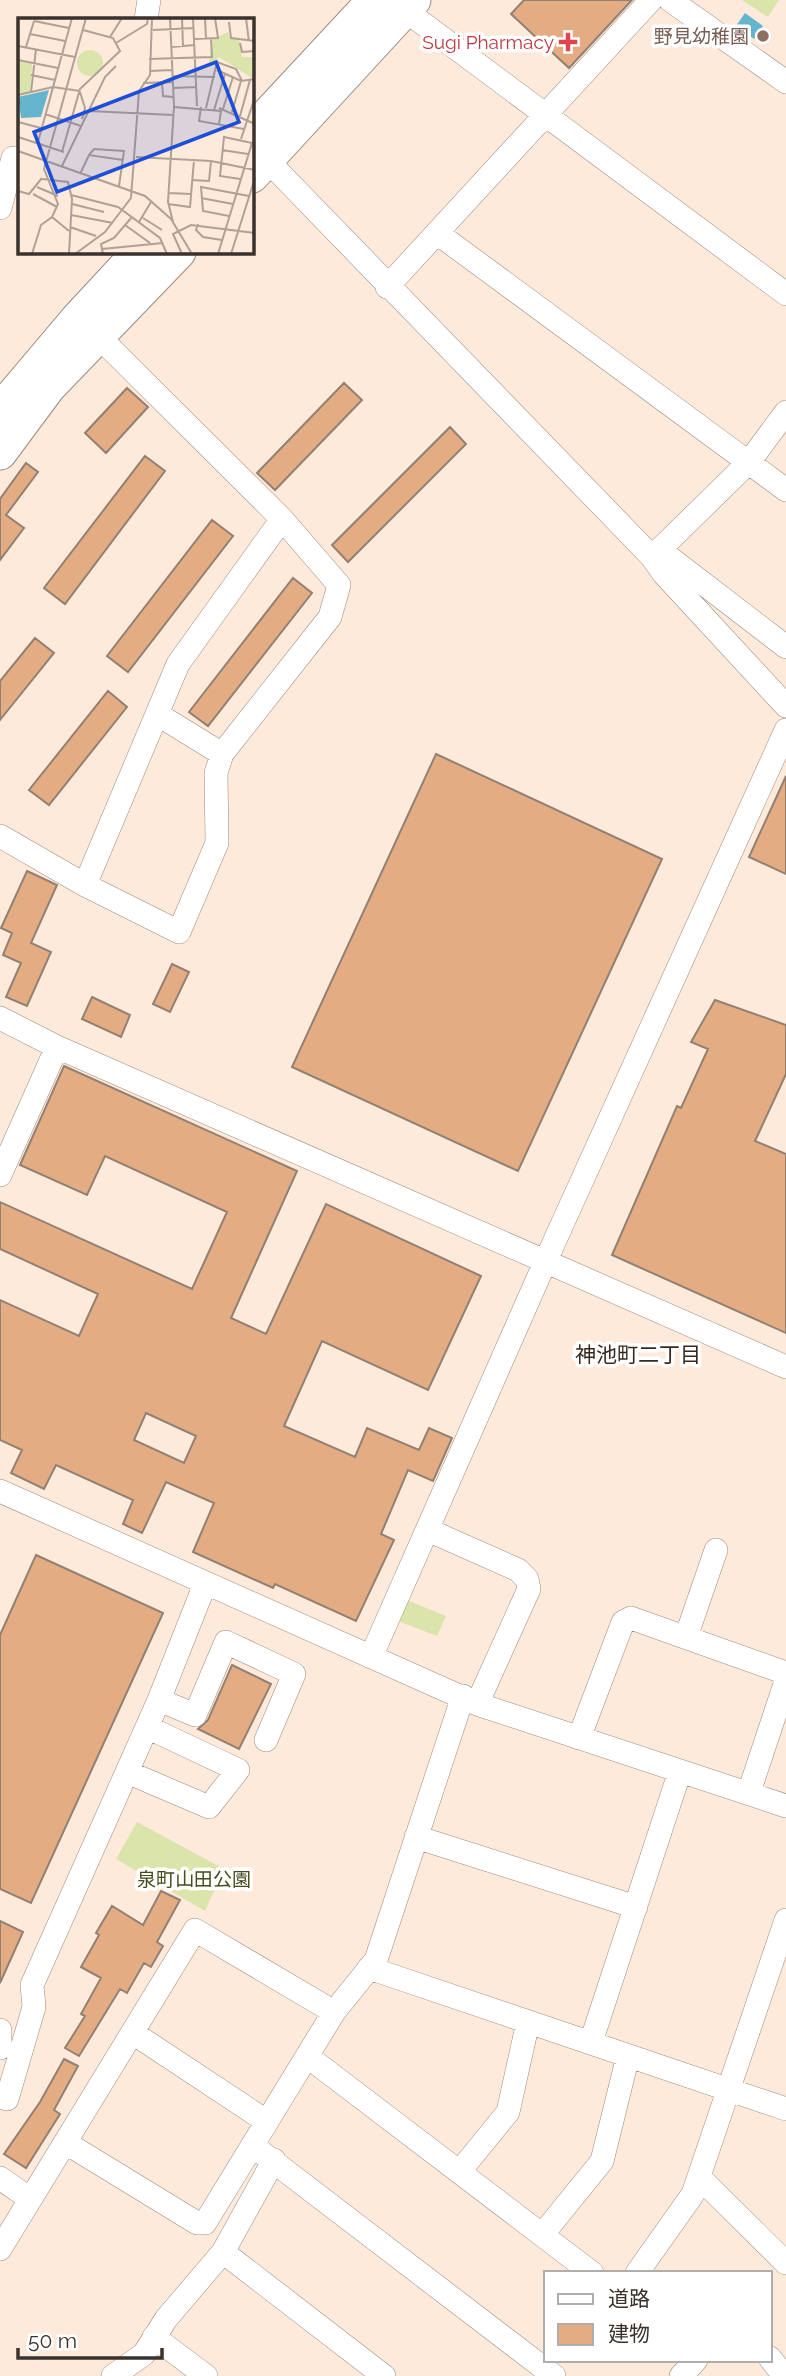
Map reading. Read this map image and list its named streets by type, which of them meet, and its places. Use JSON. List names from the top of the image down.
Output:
{
  "districts": ["神池町二丁目"],
  "parks": ["泉町山田公園"],
  "places": {
    "other": ["野見幼稚園"],
    "health": ["Sugi Pharmacy"]
  },
  "legend": ["道路", "建物"],
  "scale_bar": "50 m"
}
